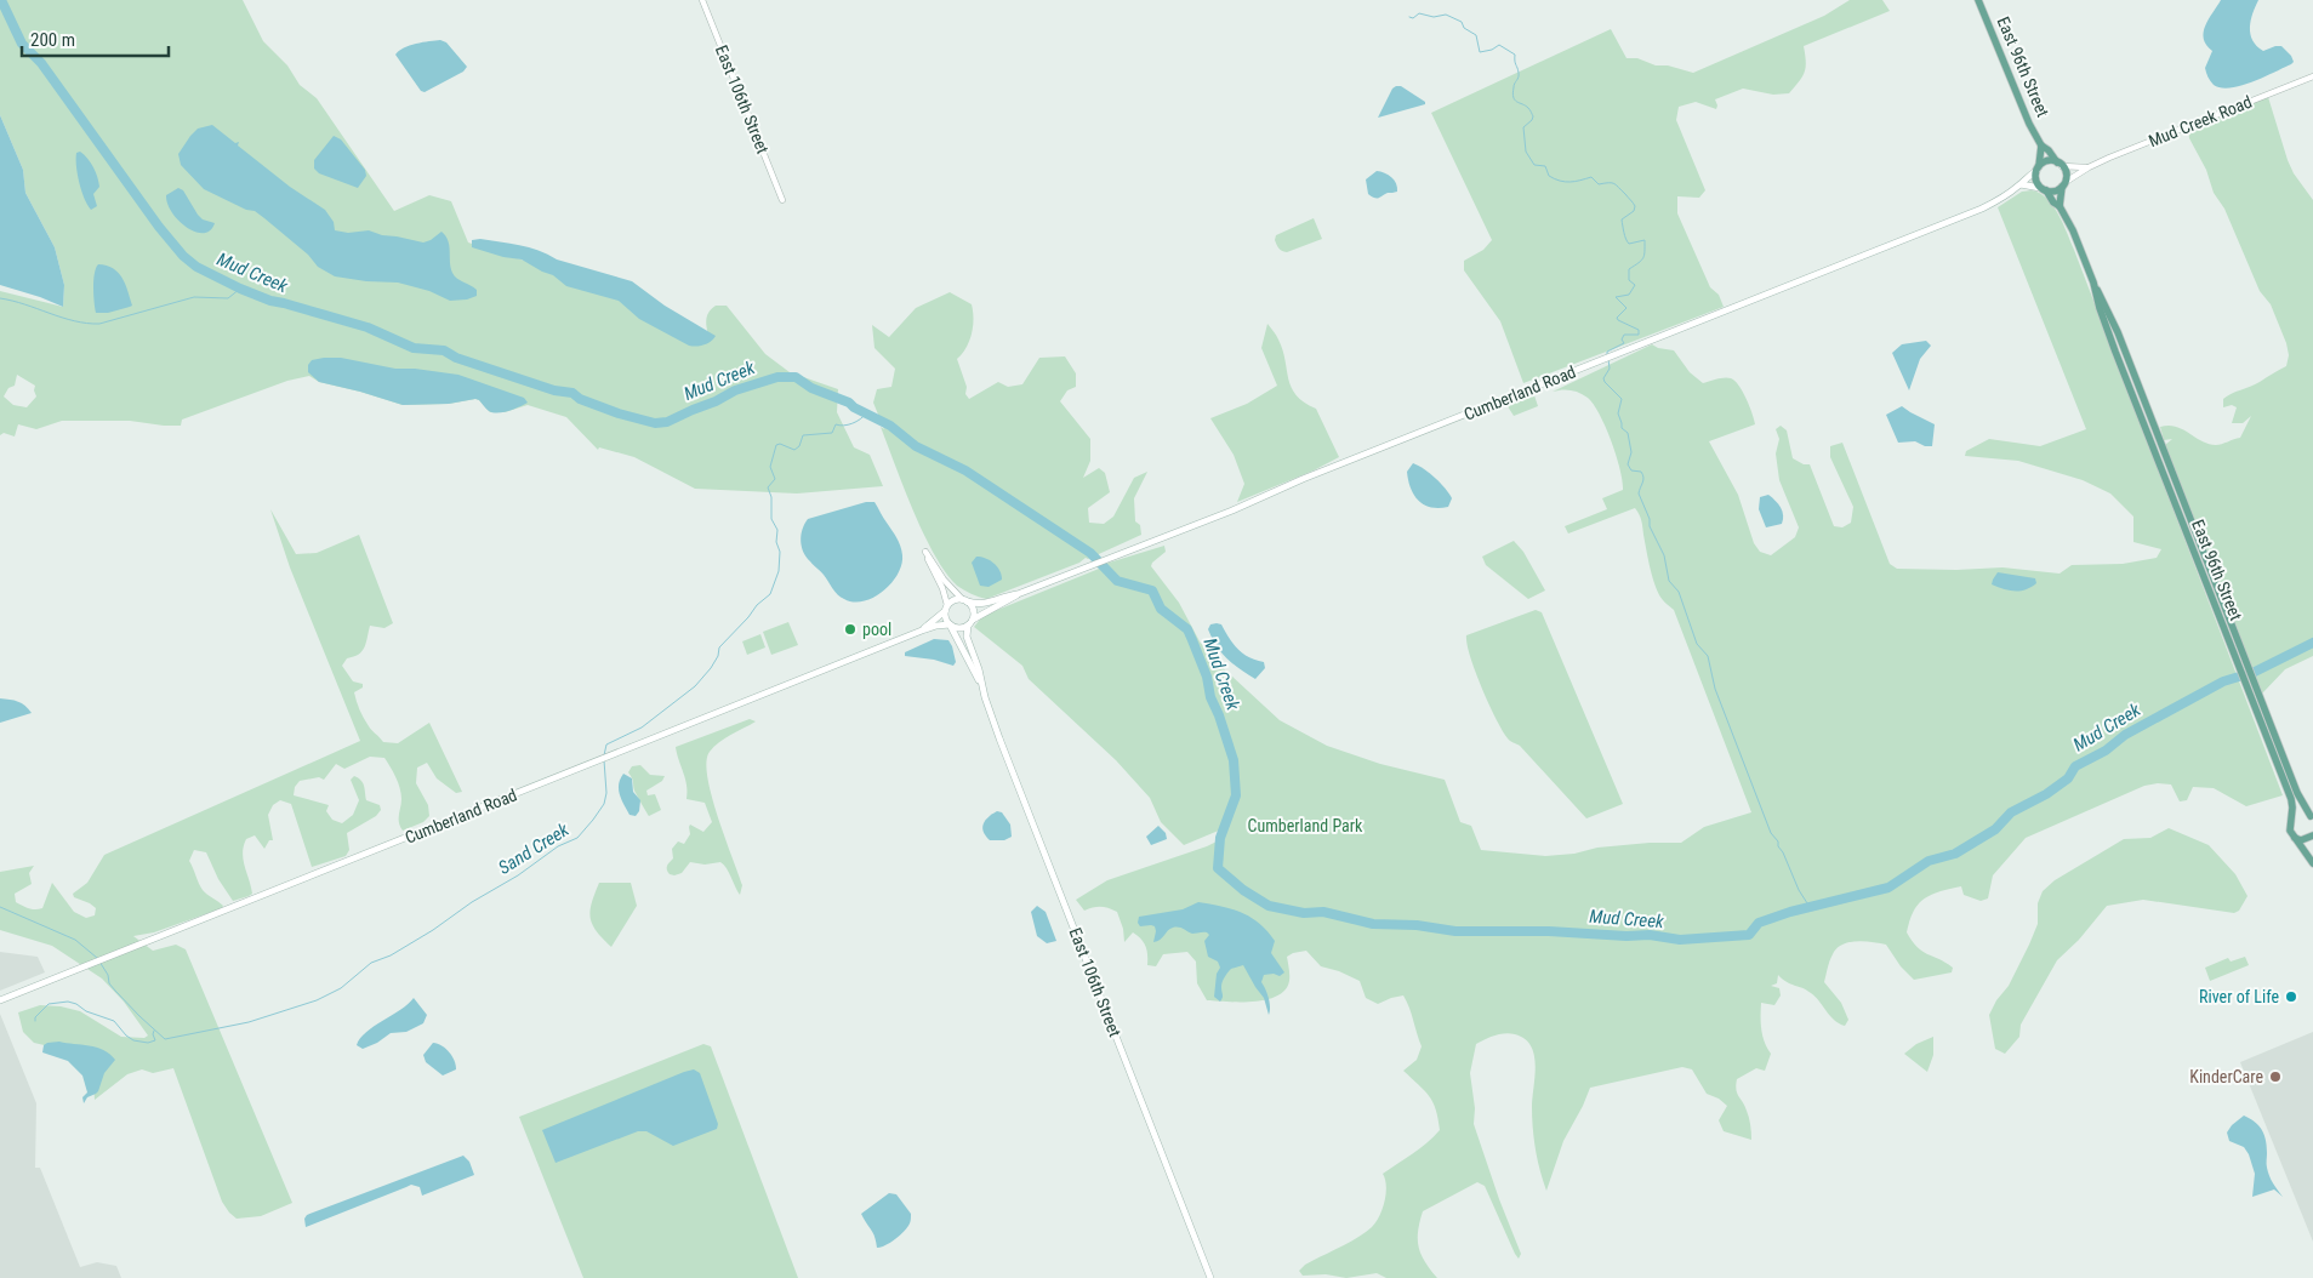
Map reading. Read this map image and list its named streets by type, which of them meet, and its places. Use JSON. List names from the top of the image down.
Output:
{
  "streets": {
    "main road": ["East 96th Street", "East 106th Street", "Cumberland Road"],
    "street": ["Mud Creek Road"]
  },
  "crossings": [
    ["East 96th Street", "Mud Creek Road"],
    ["East 96th Street", "Cumberland Road"],
    ["East 106th Street", "Cumberland Road"],
    ["Mud Creek Road", "Cumberland Road"]
  ],
  "water": ["Mud Creek", "Sand Creek"],
  "parks": ["Cumberland Park"],
  "places": ["pool", "River of Life", "KinderCare"],
  "scale_bar": "200 m"
}
